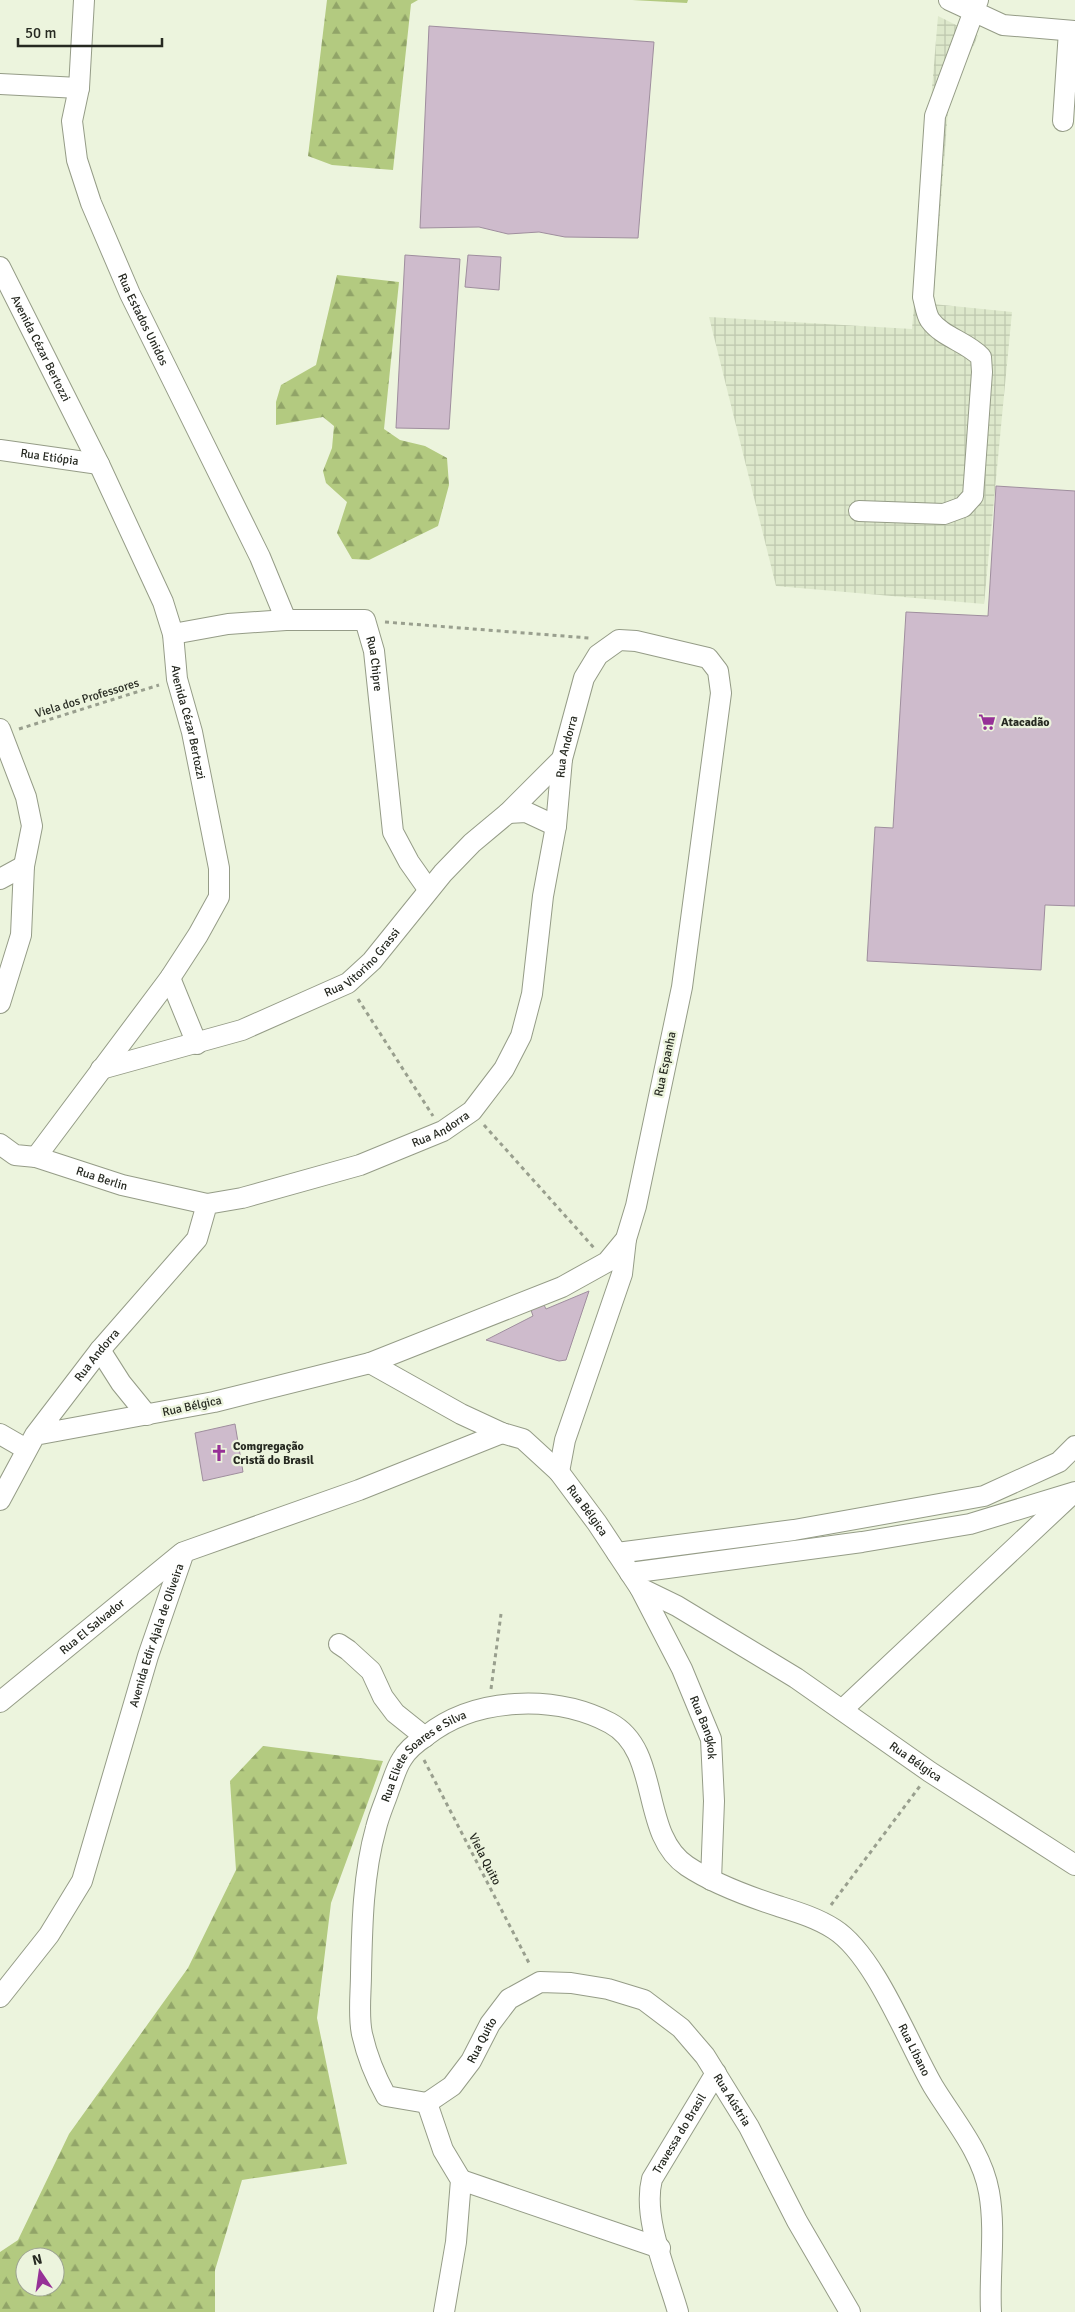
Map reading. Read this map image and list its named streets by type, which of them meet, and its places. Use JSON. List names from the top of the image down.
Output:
{
  "streets": {
    "street": [
      "Rua Estados Unidos",
      "Avenida Cézar Bertozzi",
      "Rua Etiópia",
      "Rua Chipre",
      "Rua Andorra",
      "Rua Vitorino Grassi",
      "Rua Espanha",
      "Rua Berlin",
      "Rua Bélgica",
      "Rua El Salvador",
      "Avenida Edir Ajala de Oliveira",
      "Rua Bangkok",
      "Rua Eliete Soares e Silva",
      "Rua Quito",
      "Rua Líbano",
      "Rua Aústria",
      "Travessa do Brasil"
    ],
    "path": ["Viela dos Professores", "Viela Quito"]
  },
  "crossings": [
    ["Rua Estados Unidos", "Rua Chipre"],
    ["Avenida Cézar Bertozzi", "Rua Etiópia"],
    ["Avenida Cézar Bertozzi", "Rua Chipre"],
    ["Avenida Cézar Bertozzi", "Viela dos Professores"],
    ["Avenida Cézar Bertozzi", "Rua Vitorino Grassi"],
    ["Avenida Cézar Bertozzi", "Rua Berlin"],
    ["Rua Chipre", "Rua Vitorino Grassi"],
    ["Rua Andorra", "Rua Vitorino Grassi"],
    ["Rua Andorra", "Rua Espanha"],
    ["Rua Andorra", "Rua Berlin"],
    ["Rua Andorra", "Rua Bélgica"],
    ["Rua Espanha", "Rua Bélgica"],
    ["Rua Bélgica", "Avenida Edir Ajala de Oliveira"],
    ["Rua Bélgica", "Rua Bangkok"],
    ["Rua El Salvador", "Avenida Edir Ajala de Oliveira"],
    ["Rua Bangkok", "Rua Eliete Soares e Silva"],
    ["Rua Bangkok", "Rua Líbano"],
    ["Rua Eliete Soares e Silva", "Viela Quito"],
    ["Rua Eliete Soares e Silva", "Rua Quito"],
    ["Rua Eliete Soares e Silva", "Rua Líbano"],
    ["Viela Quito", "Rua Quito"],
    ["Viela Quito", "Rua Aústria"],
    ["Rua Quito", "Rua Aústria"],
    ["Rua Aústria", "Travessa do Brasil"]
  ],
  "places": {
    "supermarket": ["Atacadão"],
    "church": ["Comgregação Cristã do Brasil"]
  },
  "scale_bar": "50 m",
  "north": "top"
}
